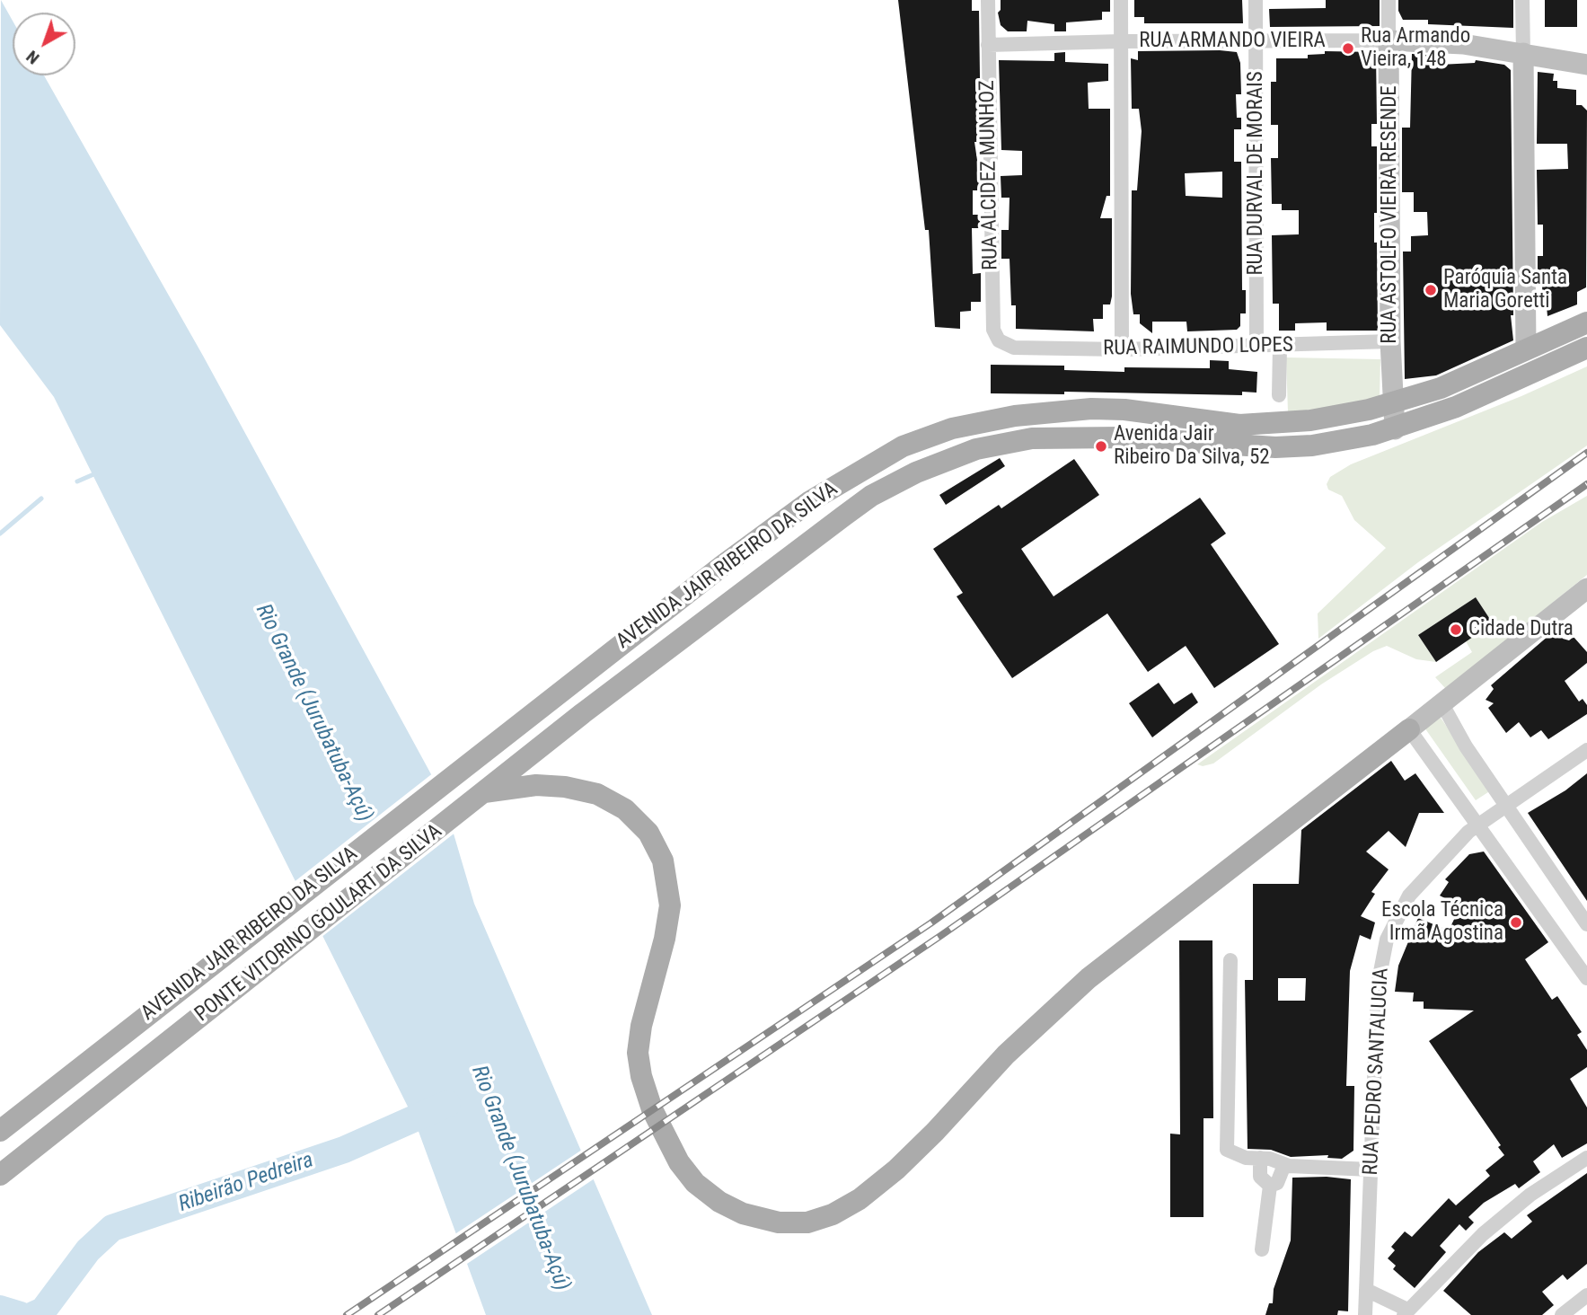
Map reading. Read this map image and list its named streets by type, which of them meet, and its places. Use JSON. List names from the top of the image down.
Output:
{
  "streets": {
    "main road": ["AVENIDA JAIR RIBEIRO DA SILVA", "PONTE VITORINO GOULART DA SILVA"],
    "street": [
      "RUA ARMANDO VIEIRA",
      "RUA DURVAL DE MORAIS",
      "RUA ALCIDEZ MUNHOZ",
      "RUA ASTOLFO VIEIRA RESENDE",
      "RUA RAIMUNDO LOPES",
      "RUA PEDRO SANTALUCIA"
    ]
  },
  "crossings": [
    ["RUA ARMANDO VIEIRA", "RUA DURVAL DE MORAIS"],
    ["RUA ARMANDO VIEIRA", "RUA ALCIDEZ MUNHOZ"],
    ["RUA ARMANDO VIEIRA", "RUA ASTOLFO VIEIRA RESENDE"],
    ["RUA DURVAL DE MORAIS", "RUA RAIMUNDO LOPES"],
    ["RUA ALCIDEZ MUNHOZ", "RUA RAIMUNDO LOPES"],
    ["RUA ASTOLFO VIEIRA RESENDE", "RUA RAIMUNDO LOPES"],
    ["RUA ASTOLFO VIEIRA RESENDE", "AVENIDA JAIR RIBEIRO DA SILVA"],
    ["AVENIDA JAIR RIBEIRO DA SILVA", "PONTE VITORINO GOULART DA SILVA"]
  ],
  "water": ["Rio Grande (Jurubatuba-Açú)", "Ribeirão Pedreira"],
  "places": [
    "Rua Armando Vieira, 148",
    "Paróquia Santa Maria Goretti",
    "Avenida Jair Ribeiro Da Silva, 52",
    "Cidade Dutra",
    "Escola Técnica Irmã Agostina"
  ],
  "north": "bottom left"
}
